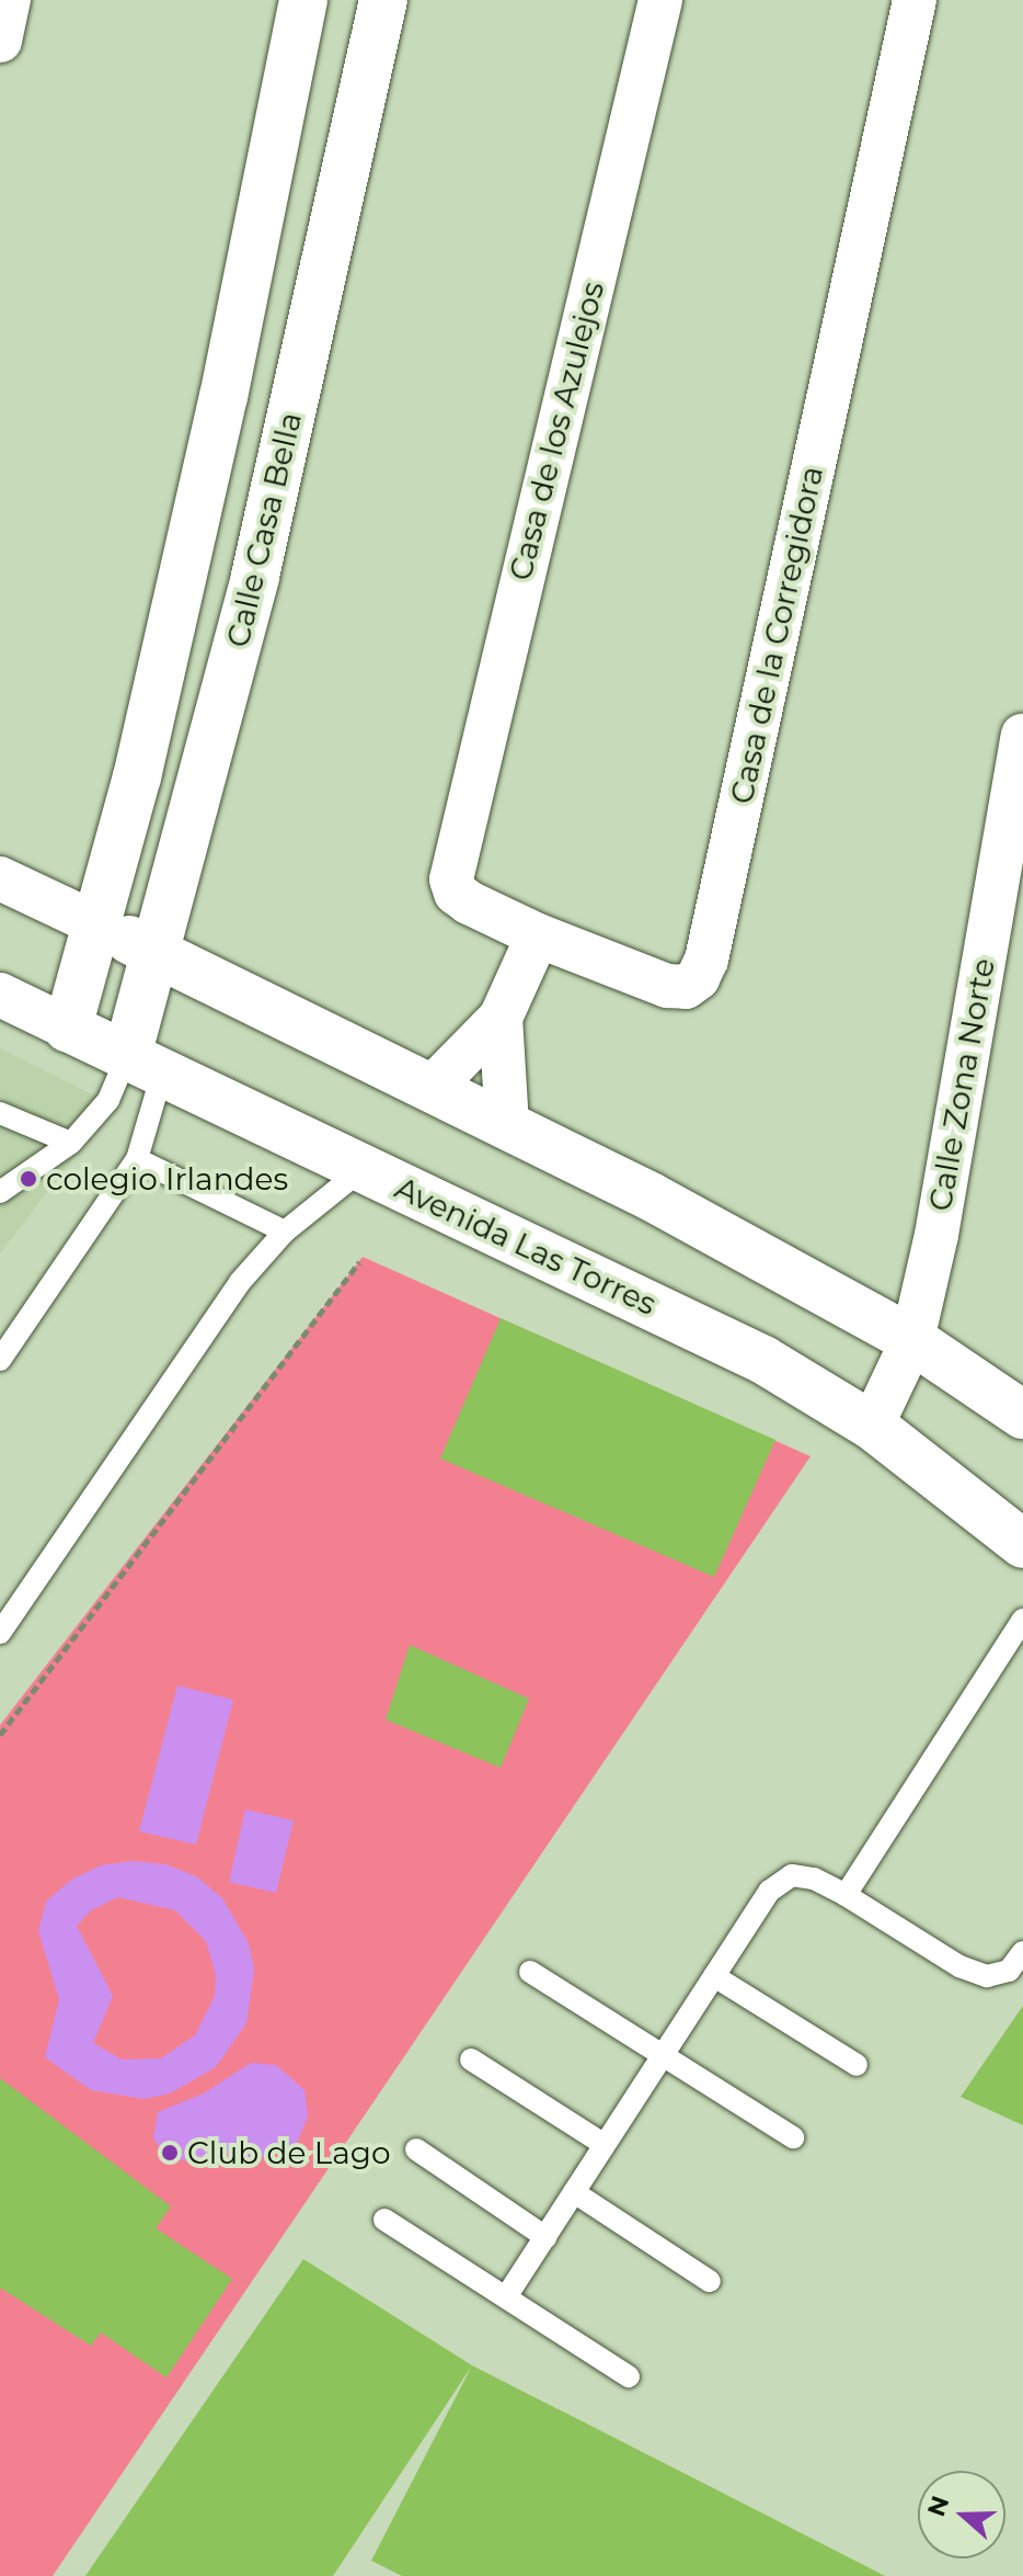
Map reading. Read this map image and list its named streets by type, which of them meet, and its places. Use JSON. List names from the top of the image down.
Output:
{
  "streets": {
    "street": [
      "Casa de los Azulejos",
      "Calle Casa Bella",
      "Casa de la Corregidora",
      "Calle Zona Norte",
      "Avenida Las Torres"
    ]
  },
  "crossings": [
    ["Casa de los Azulejos", "Casa de la Corregidora"],
    ["Calle Casa Bella", "Avenida Las Torres"],
    ["Calle Zona Norte", "Avenida Las Torres"]
  ],
  "places": ["colegio Irlandes", "Club de Lago"],
  "north": "left"
}
